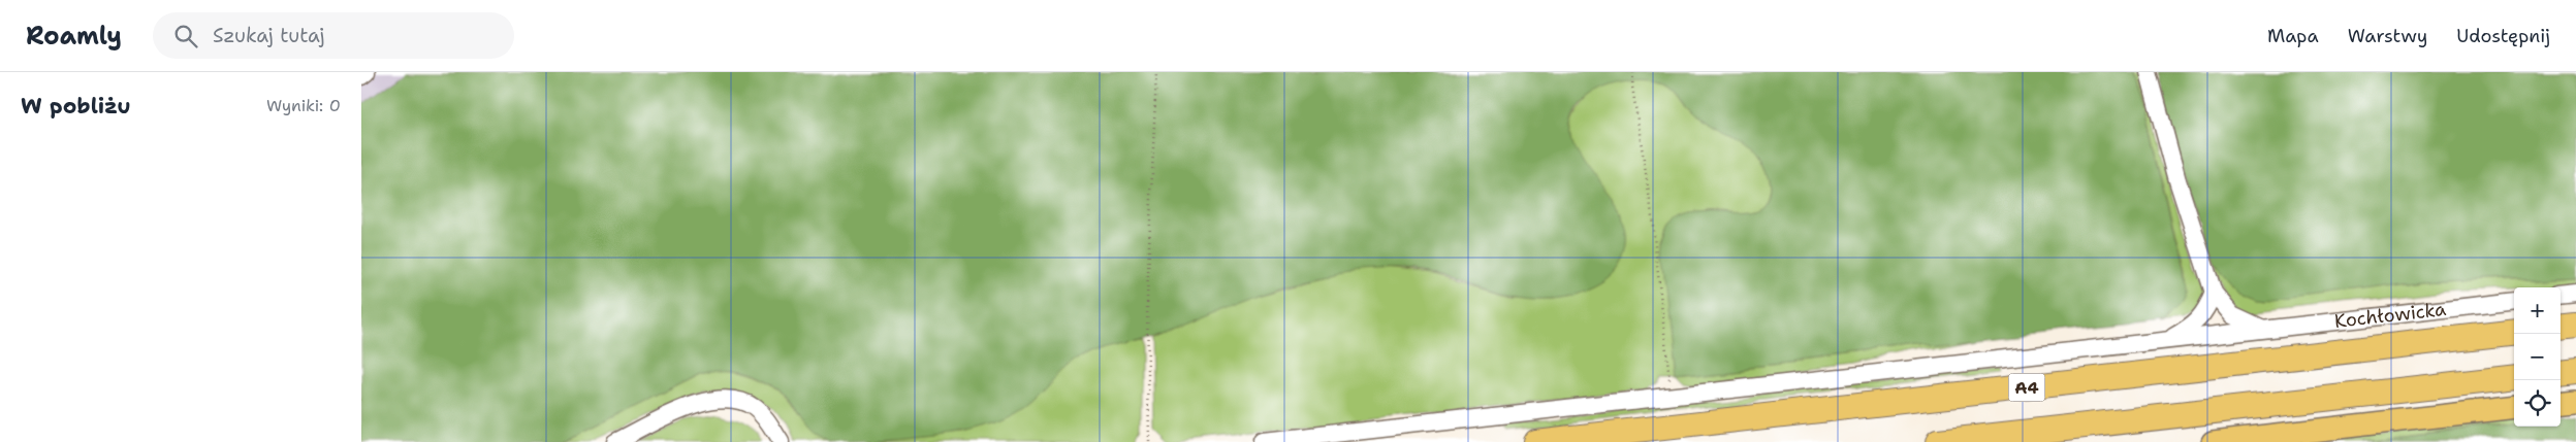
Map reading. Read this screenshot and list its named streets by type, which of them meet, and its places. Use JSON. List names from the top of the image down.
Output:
{
  "streets": {
    "highway": ["A4"],
    "street": ["Kochłowicka"]
  },
  "page": {
    "header": "Roamly",
    "search": "Szukaj tutaj",
    "nav": ["Mapa", "Warstwy", "Udostępnij"],
    "heading": ["W pobliżu", "Wyniki: 0"],
    "map_buttons": ["+", "−"]
  }
}
